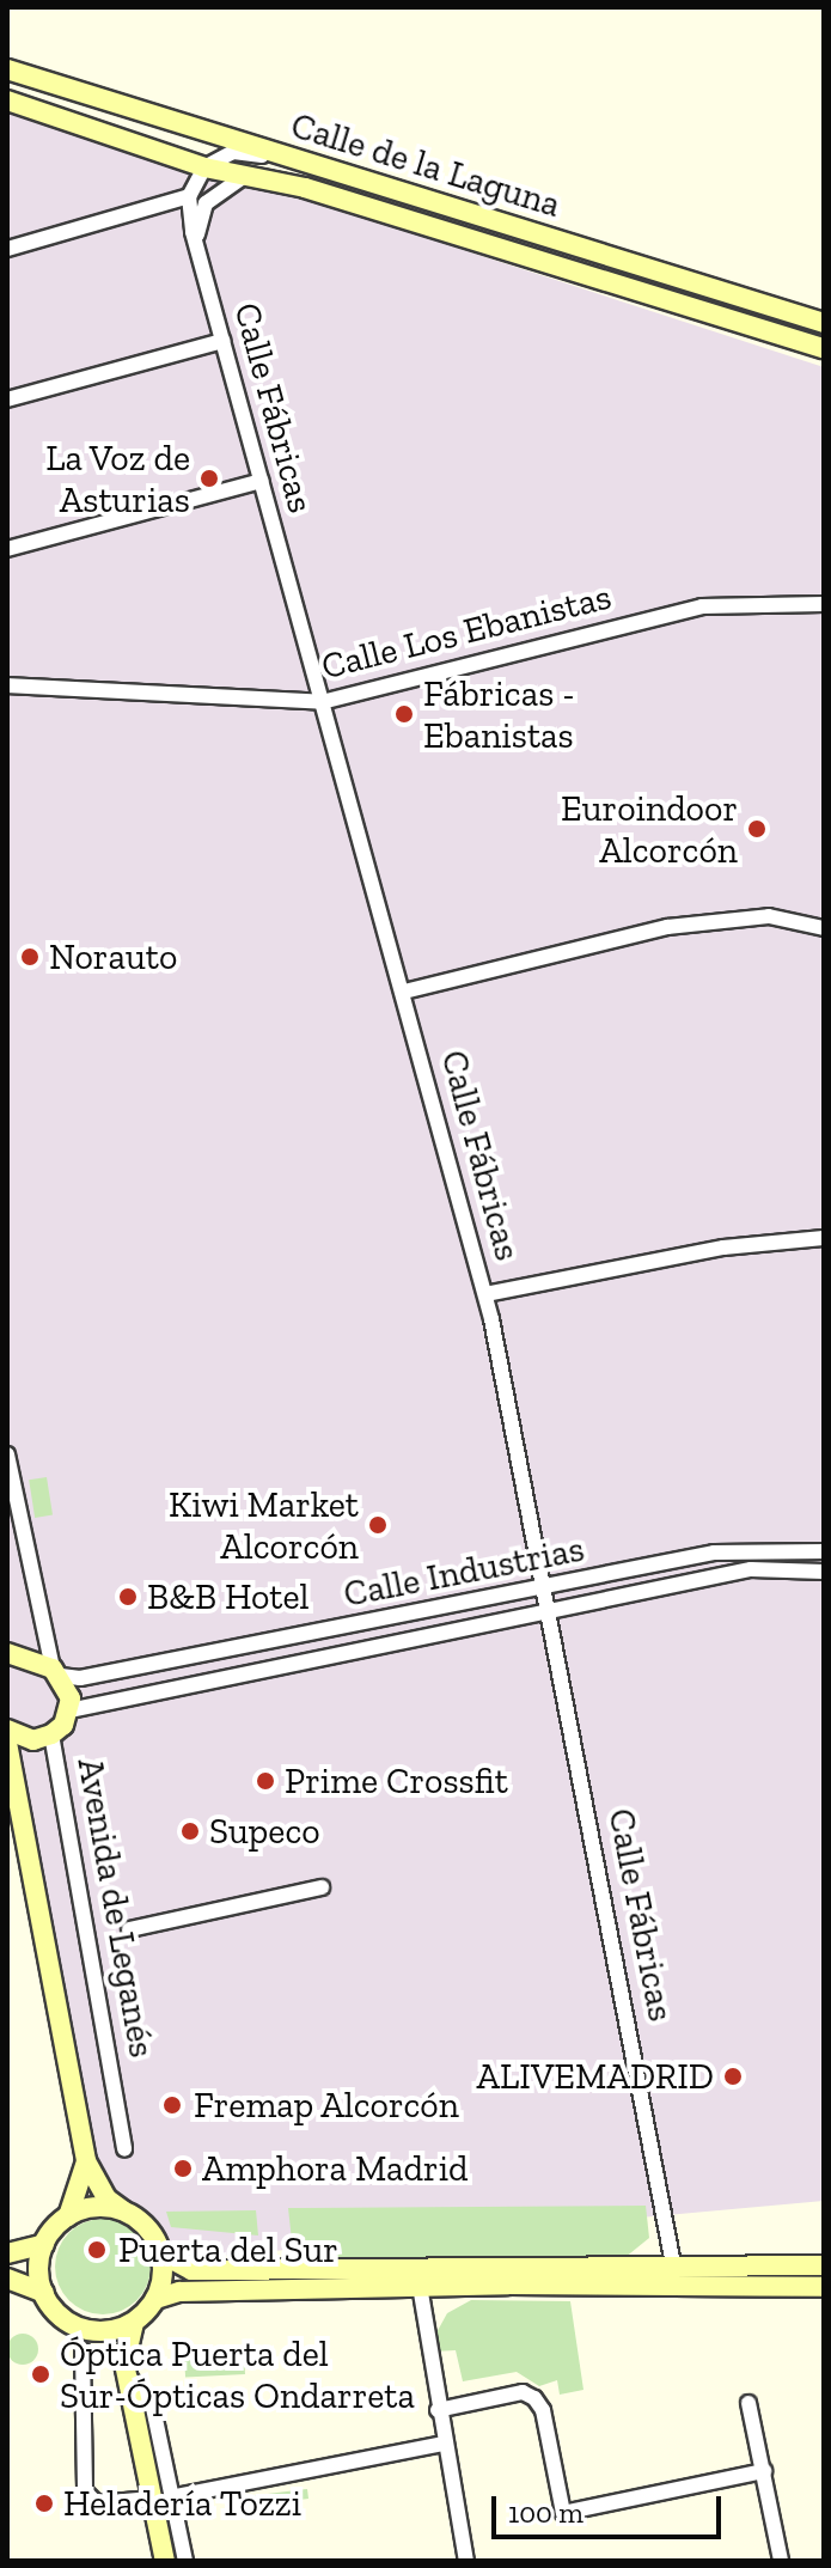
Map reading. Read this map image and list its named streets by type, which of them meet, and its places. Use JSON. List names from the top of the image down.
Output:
{
  "streets": {
    "street": [
      "Calle de la Laguna",
      "Calle Fábricas",
      "Calle Los Ebanistas",
      "Calle Industrias",
      "Avenida de Leganés"
    ]
  },
  "crossings": [
    ["Calle Fábricas", "Calle Los Ebanistas"],
    ["Calle Fábricas", "Calle Industrias"]
  ],
  "places": [
    "La Voz de Asturias",
    "Fábricas - Ebanistas",
    "Euroindoor Alcorcón",
    "Norauto",
    "Kiwi Market Alcorcón",
    "B&B Hotel",
    "Prime Crossfit",
    "Supeco",
    "ALIVEMADRID",
    "Fremap Alcorcón",
    "Amphora Madrid",
    "Puerta del Sur",
    "Óptica Puerta del Sur-Ópticas Ondarreta",
    "Heladería Tozzi"
  ],
  "scale_bar": "100 m"
}
